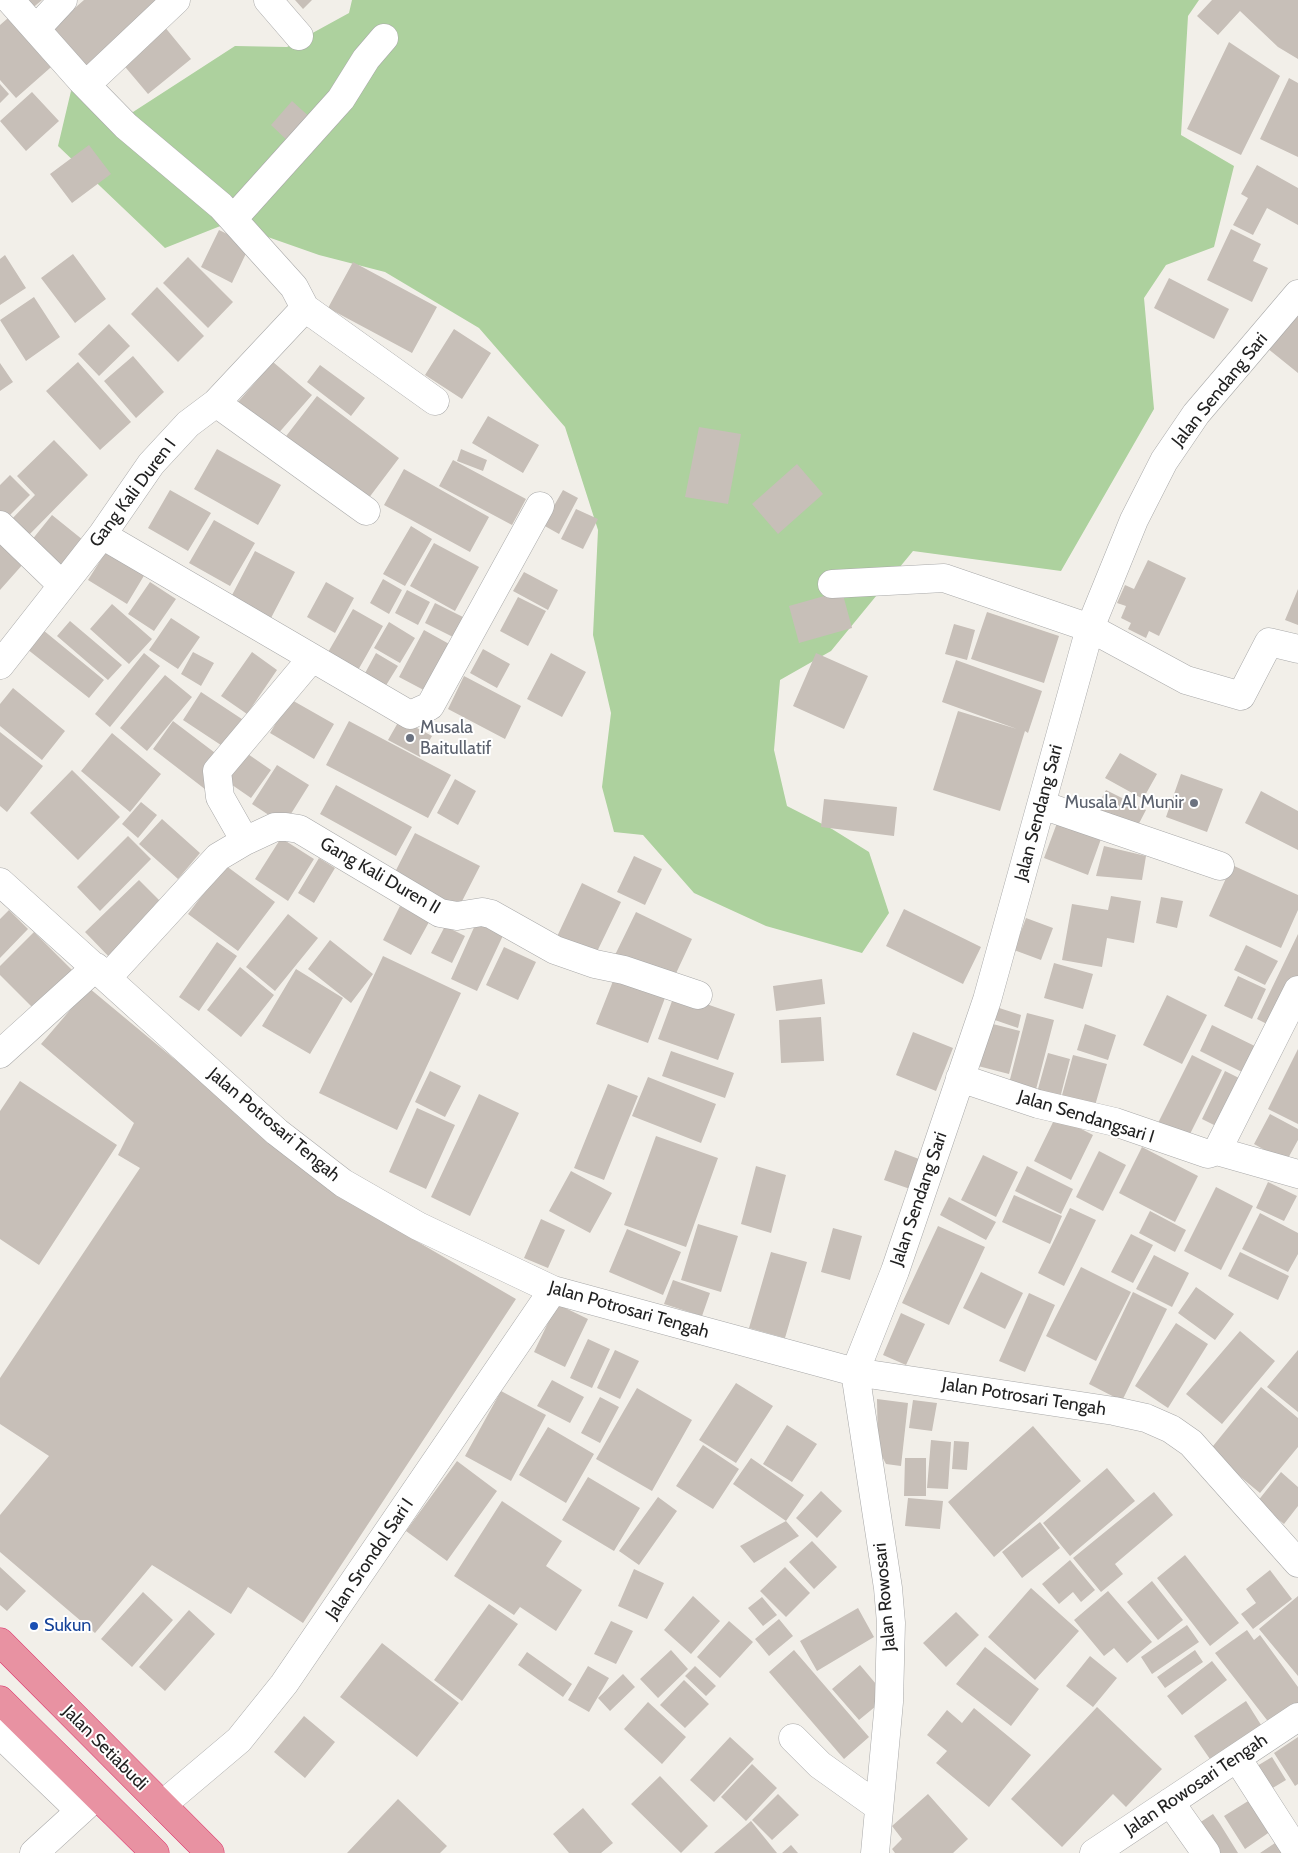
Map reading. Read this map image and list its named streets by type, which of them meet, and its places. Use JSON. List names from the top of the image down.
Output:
{
  "streets": {
    "highway": ["Jalan Setiabudi"],
    "street": [
      "Jalan Sendang Sari",
      "Gang Kali Duren I",
      "Gang Kali Duren II",
      "Jalan Sendangsari I",
      "Jalan Potrosari Tengah",
      "Jalan Srondol Sari I",
      "Jalan Rowosari",
      "Jalan Rowosari Tengah"
    ]
  },
  "crossings": [
    ["Jalan Sendang Sari", "Jalan Sendangsari I"],
    ["Jalan Sendang Sari", "Jalan Potrosari Tengah"],
    ["Jalan Sendang Sari", "Jalan Rowosari"],
    ["Gang Kali Duren II", "Jalan Potrosari Tengah"],
    ["Jalan Potrosari Tengah", "Jalan Srondol Sari I"],
    ["Jalan Potrosari Tengah", "Jalan Rowosari"],
    ["Jalan Srondol Sari I", "Jalan Setiabudi"]
  ],
  "places": ["Musala Baitullatif", "Musala Al Munir", "Sukun"]
}
